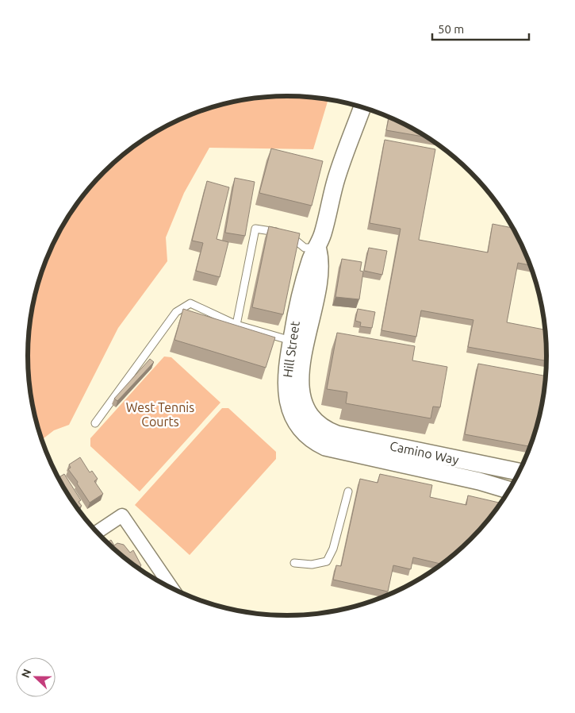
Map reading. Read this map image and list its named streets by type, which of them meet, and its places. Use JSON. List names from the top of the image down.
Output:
{
  "streets": {
    "street": ["Hill Street", "Camino Way"]
  },
  "crossings": [
    ["Hill Street", "Camino Way"]
  ],
  "parks": ["West Tennis Courts"],
  "scale_bar": "50 m",
  "north": "left"
}
